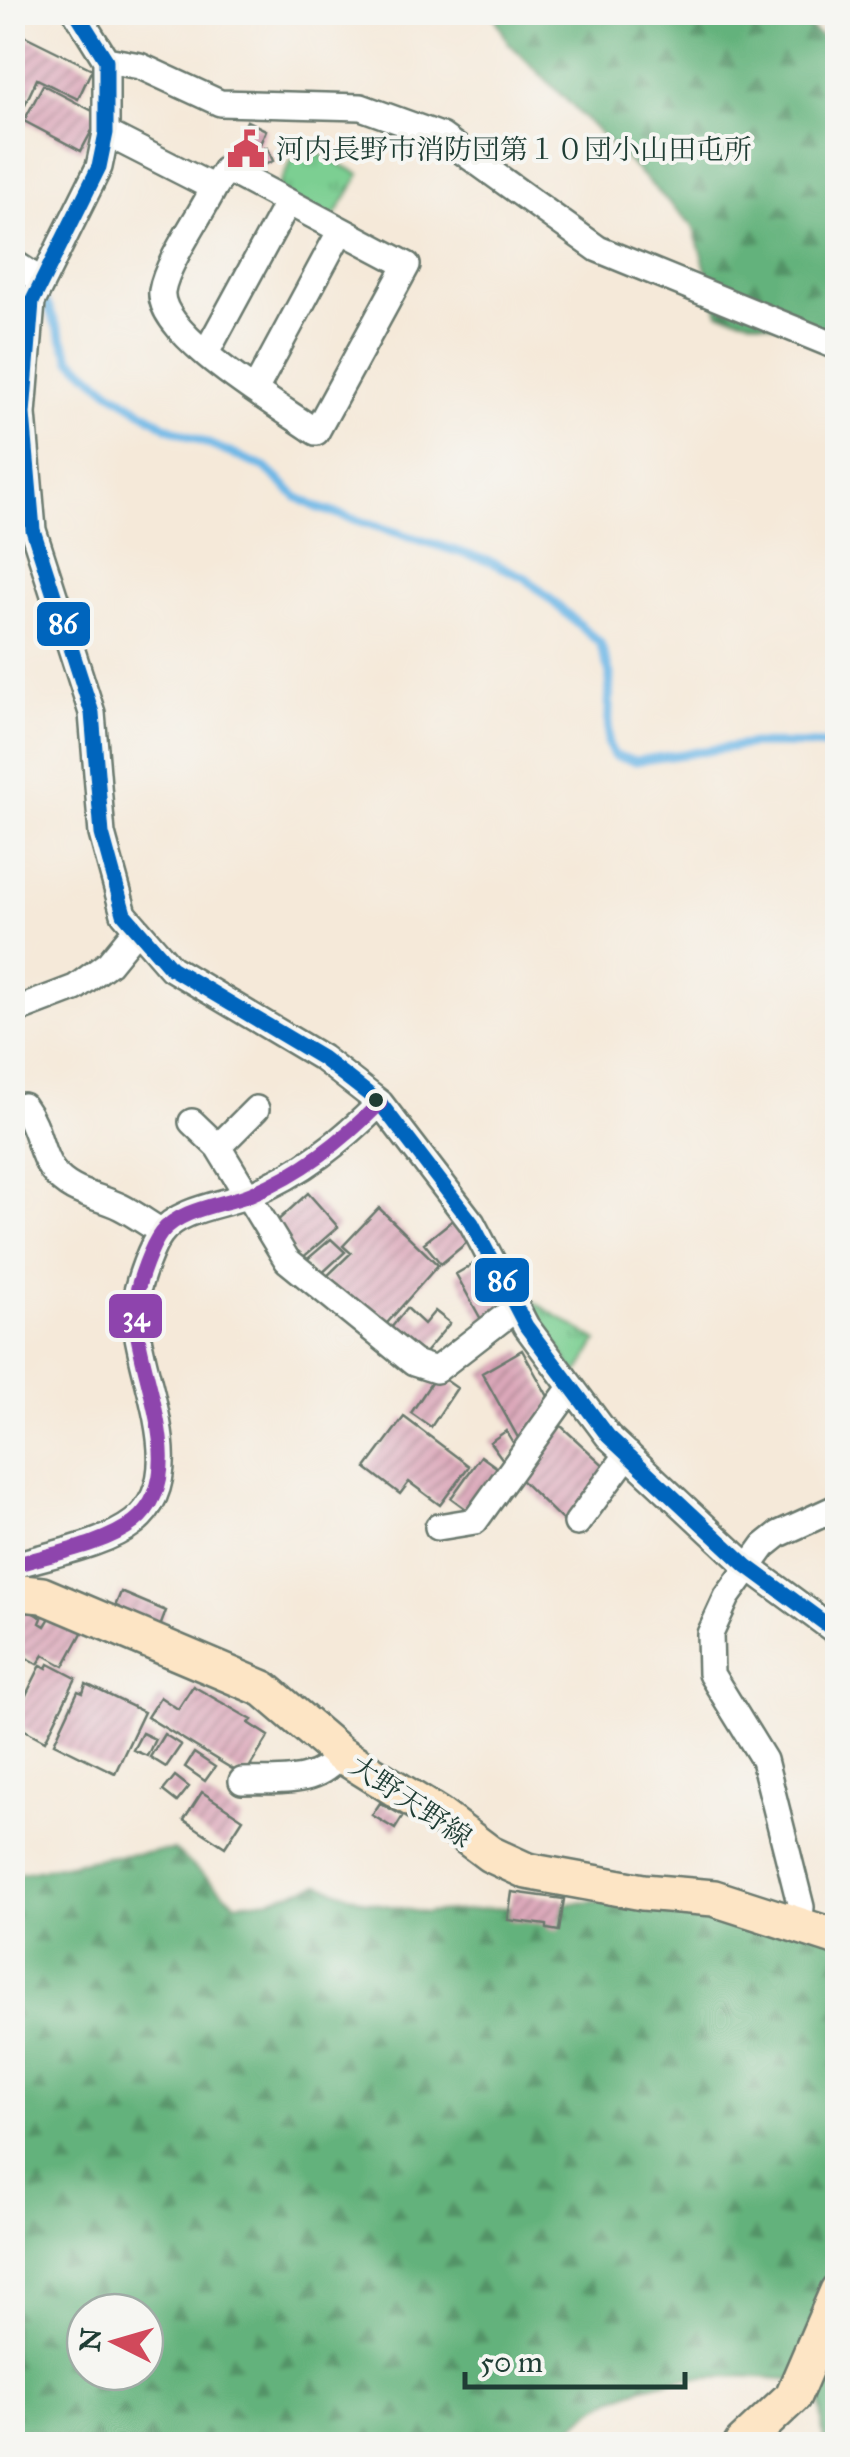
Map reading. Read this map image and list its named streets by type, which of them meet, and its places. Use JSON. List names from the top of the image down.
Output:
{
  "streets": {
    "main road": ["大野天野線"]
  },
  "places": {
    "public building": ["河内長野市消防団第１０団小山田屯所"]
  },
  "lines": ["transit line 86", "transit line 34"],
  "scale_bar": "50 m",
  "north": "left"
}
